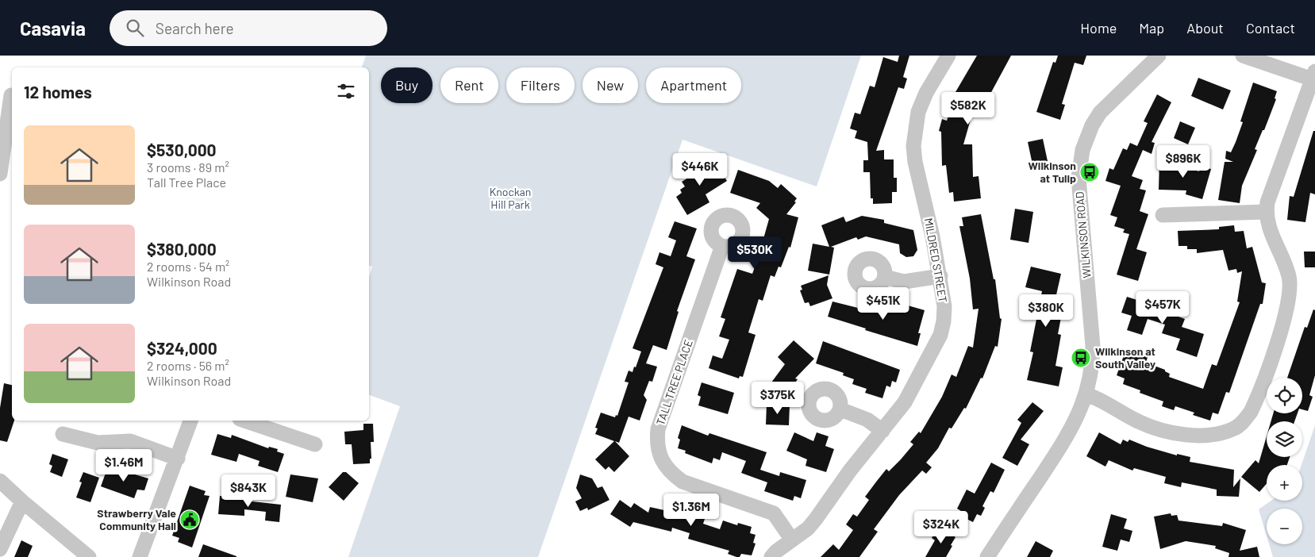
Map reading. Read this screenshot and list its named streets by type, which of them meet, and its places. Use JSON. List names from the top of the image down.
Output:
{
  "streets": {
    "street": ["WILKINSON ROAD", "MILDRED STREET", "TALL TREE PLACE"]
  },
  "crossings": [
    ["MILDRED STREET", "TALL TREE PLACE"]
  ],
  "parks": ["Knockan Hill Park"],
  "places": {
    "bus stop": ["Wilkinson at Tulip", "Wilkinson at South Valley"],
    "public building": ["Strawberry Vale Community Hall"]
  },
  "page": {
    "header": "Casavia",
    "search": "Search here",
    "nav": [
      "Home",
      "Map",
      "About",
      "Contact"
    ],
    "chip": [
      "Buy",
      "Rent",
      "Filters",
      "New",
      "Apartment"
    ],
    "heading": "12 homes",
    "price": [
      "$582K",
      "$896K",
      "$446K",
      "$530K",
      "$451K",
      "$457K",
      "$380K",
      "$375K",
      "$1.46M",
      "$843K",
      "$1.36M",
      "$324K"
    ],
    "list": [
      {
        "name": "$530,000",
        "note": "3 rooms · 89 m² · Tall Tree Place"
      },
      {
        "name": "$380,000",
        "note": "2 rooms · 54 m² · Wilkinson Road"
      },
      {
        "name": "$324,000",
        "note": "2 rooms · 56 m² · Wilkinson Road"
      }
    ],
    "map_buttons": ["+", "−"]
  }
}
